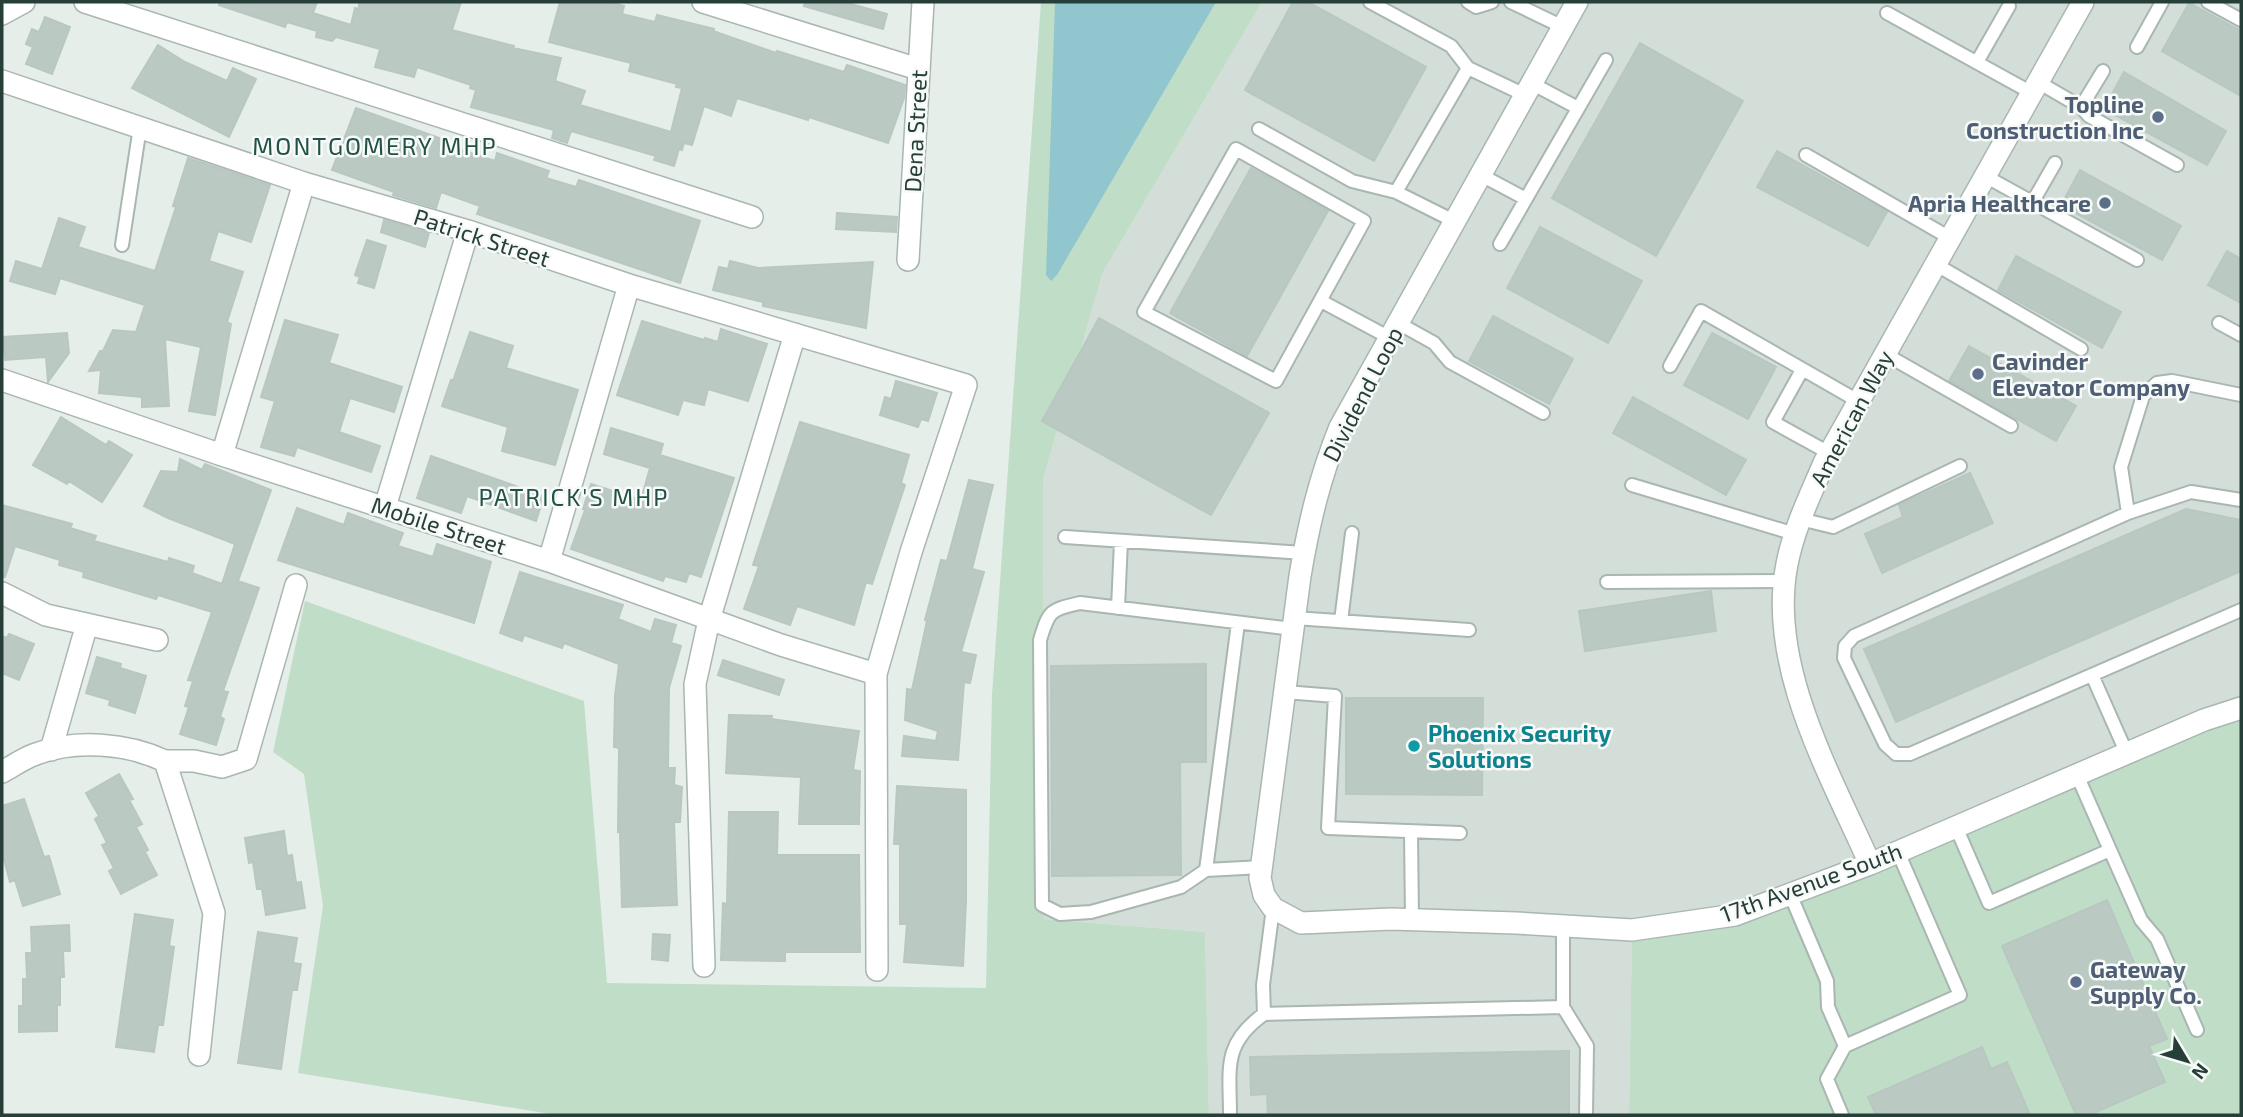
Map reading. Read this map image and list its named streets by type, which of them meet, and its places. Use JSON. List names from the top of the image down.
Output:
{
  "streets": {
    "street": [
      "Dena Street",
      "Patrick Street",
      "Dividend Loop",
      "American Way",
      "Mobile Street",
      "17th Avenue South"
    ]
  },
  "crossings": [
    ["Patrick Street", "Mobile Street"],
    ["Dividend Loop", "17th Avenue South"],
    ["American Way", "17th Avenue South"]
  ],
  "districts": ["MONTGOMERY MHP", "PATRICK'S MHP"],
  "places": [
    "Topline Construction Inc",
    "Apria Healthcare",
    "Cavinder Elevator Company",
    "Phoenix Security Solutions",
    "Gateway Supply Co."
  ],
  "north": "bottom right"
}
